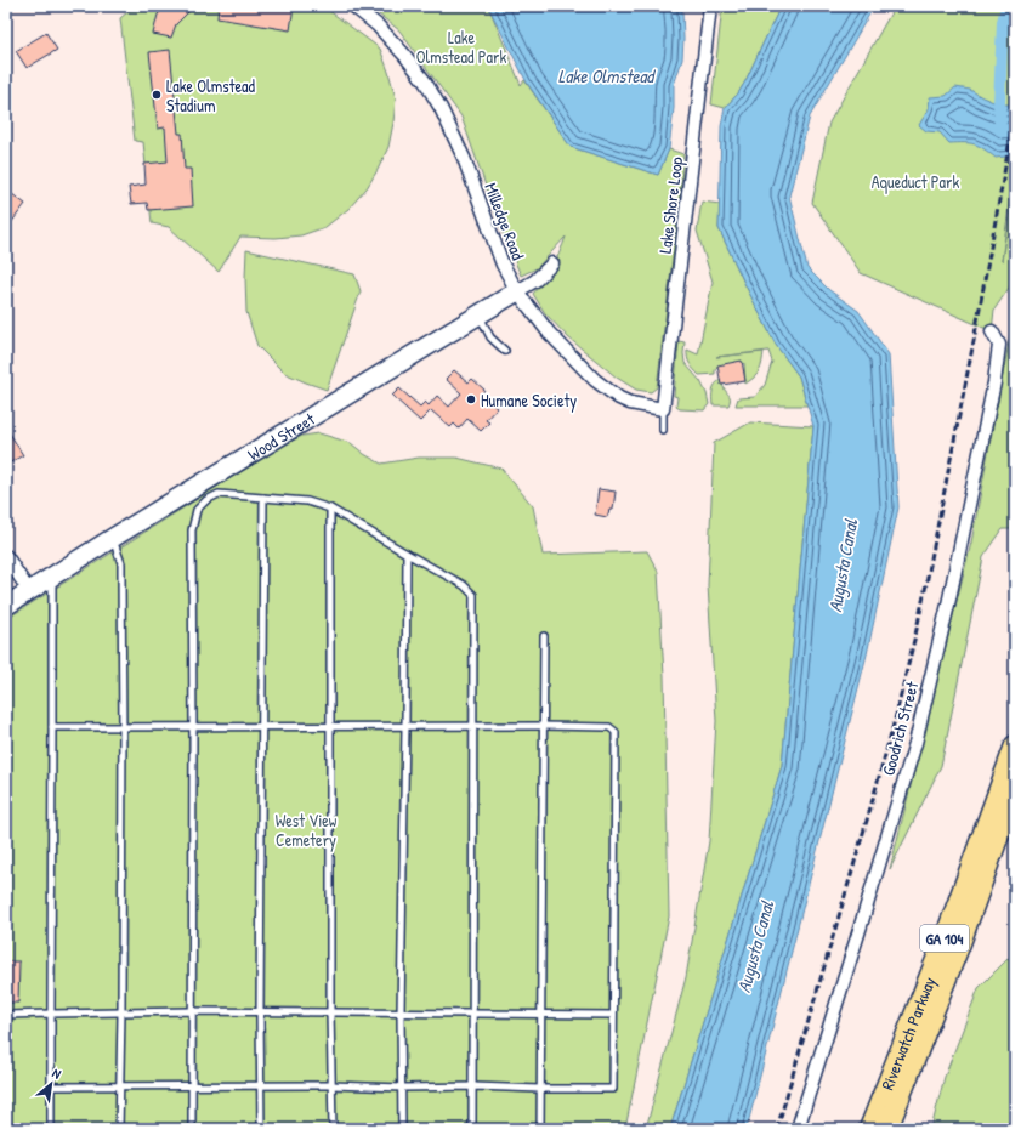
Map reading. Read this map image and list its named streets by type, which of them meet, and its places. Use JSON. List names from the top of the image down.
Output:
{
  "streets": {
    "main road": ["GA 104", "Riverwatch Parkway"],
    "street": [
      "Lake Shore Loop",
      "Milledge Road",
      "Wood Street",
      "Goodrich Street"
    ]
  },
  "crossings": [
    ["Lake Shore Loop", "Milledge Road"],
    ["Milledge Road", "Wood Street"]
  ],
  "water": ["Lake Olmstead", "Augusta Canal"],
  "parks": ["Lake Olmstead Park", "Aqueduct Park", "West View Cemetery"],
  "places": ["Lake Olmstead Stadium", "Humane Society"],
  "north": "top right"
}
